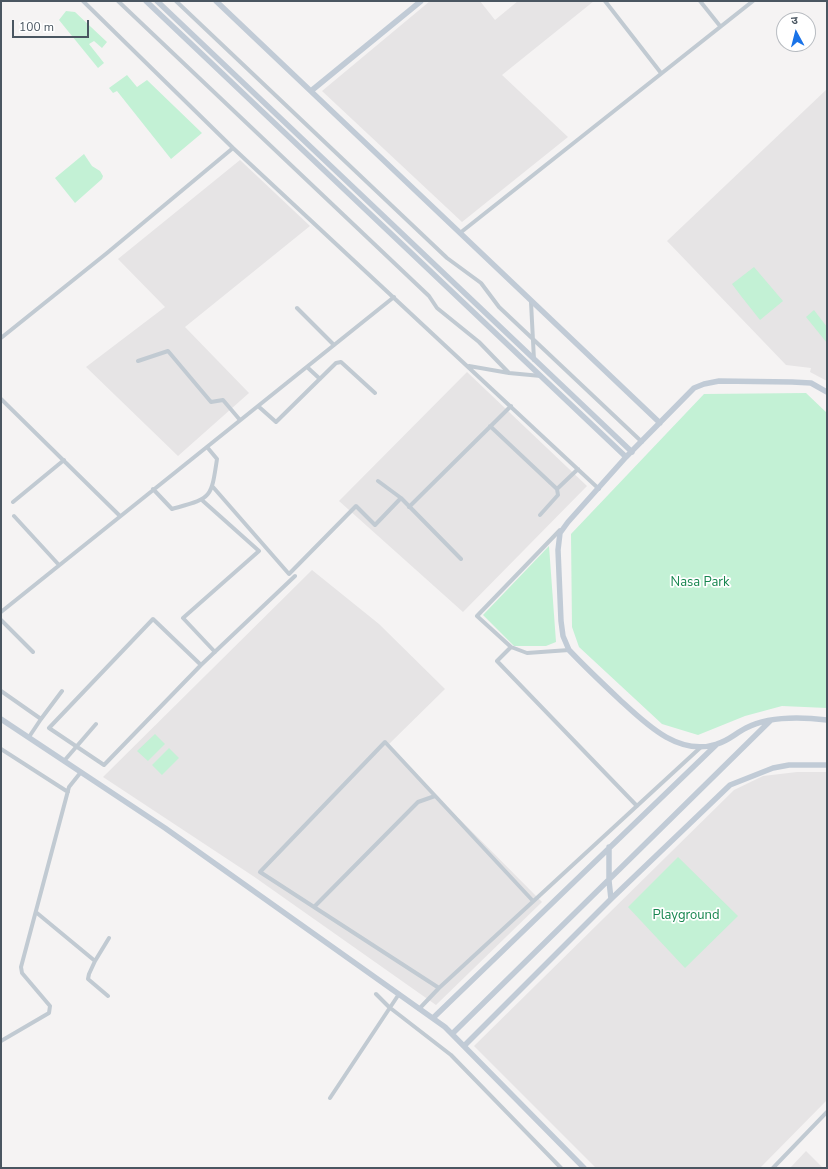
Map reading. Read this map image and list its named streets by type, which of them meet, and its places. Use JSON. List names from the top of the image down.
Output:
{
  "parks": ["Nasa Park", "Playground"],
  "scale_bar": "100 m",
  "north": "top"
}
